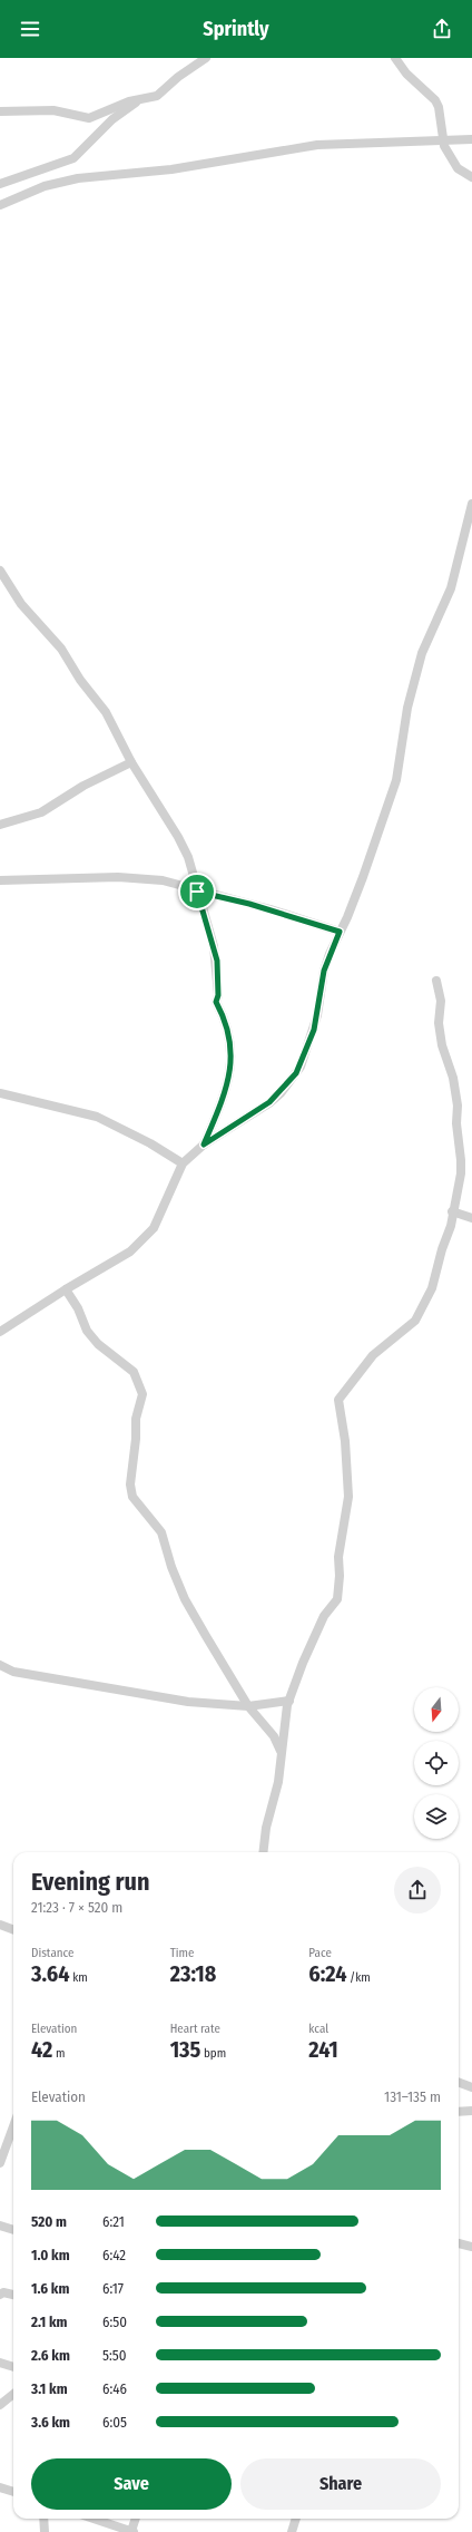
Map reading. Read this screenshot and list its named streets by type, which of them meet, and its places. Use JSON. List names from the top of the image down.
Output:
{
  "north": "bottom",
  "page": {
    "header": "Sprintly",
    "heading": ["Evening run", "21:23 · 7 × 520 m"],
    "stats": [
      ["Distance", "3.64 km"],
      ["Time", "23:18"],
      ["Pace", "6:24 /km"],
      ["Elevation", "42 m"],
      ["Heart rate", "135 bpm"],
      ["kcal", "241"]
    ],
    "chart": ["Elevation", "131–135 m"],
    "list": [
      {
        "name": "520 m",
        "note": "6:21"
      },
      {
        "name": "1.0 km",
        "note": "6:42"
      },
      {
        "name": "1.6 km",
        "note": "6:17"
      },
      {
        "name": "2.1 km",
        "note": "6:50"
      },
      {
        "name": "2.6 km",
        "note": "5:50"
      },
      {
        "name": "3.1 km",
        "note": "6:46"
      },
      {
        "name": "3.6 km",
        "note": "6:05"
      }
    ],
    "buttons": ["Save", "Share"]
  }
}
